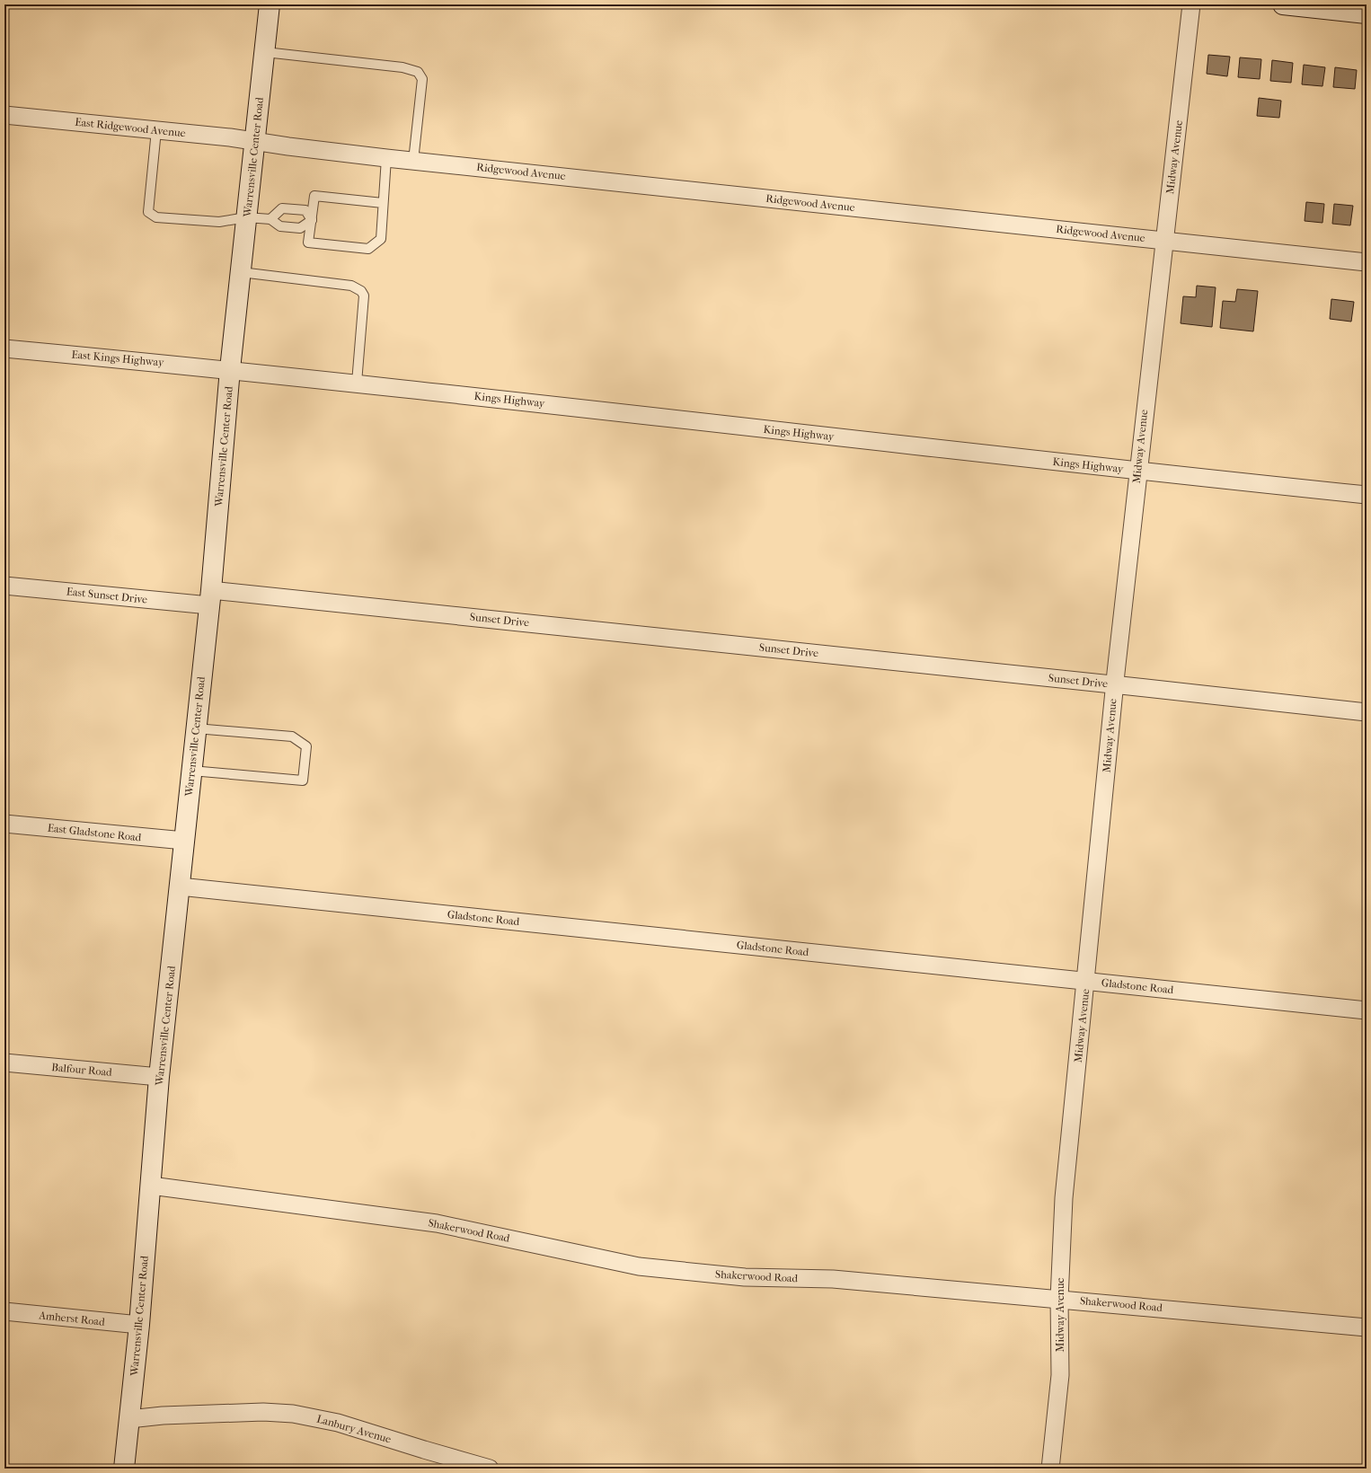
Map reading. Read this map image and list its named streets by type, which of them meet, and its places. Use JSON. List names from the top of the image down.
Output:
{
  "streets": {
    "main road": ["Warrensville Center Road"],
    "street": [
      "East Ridgewood Avenue",
      "Midway Avenue",
      "Ridgewood Avenue",
      "East Kings Highway",
      "Kings Highway",
      "East Sunset Drive",
      "Sunset Drive",
      "East Gladstone Road",
      "Gladstone Road",
      "Balfour Road",
      "Shakerwood Road",
      "Amherst Road",
      "Lanbury Avenue"
    ]
  },
  "crossings": [
    ["East Ridgewood Avenue", "Warrensville Center Road"],
    ["East Ridgewood Avenue", "Ridgewood Avenue"],
    ["Warrensville Center Road", "Ridgewood Avenue"],
    ["Warrensville Center Road", "East Kings Highway"],
    ["Warrensville Center Road", "Kings Highway"],
    ["Warrensville Center Road", "East Sunset Drive"],
    ["Warrensville Center Road", "Sunset Drive"],
    ["Warrensville Center Road", "East Gladstone Road"],
    ["Warrensville Center Road", "Gladstone Road"],
    ["Warrensville Center Road", "Balfour Road"],
    ["Warrensville Center Road", "Shakerwood Road"],
    ["Warrensville Center Road", "Amherst Road"],
    ["Warrensville Center Road", "Lanbury Avenue"],
    ["Midway Avenue", "Ridgewood Avenue"],
    ["Midway Avenue", "Kings Highway"],
    ["Midway Avenue", "Sunset Drive"],
    ["Midway Avenue", "Gladstone Road"],
    ["Midway Avenue", "Shakerwood Road"],
    ["East Kings Highway", "Kings Highway"],
    ["East Sunset Drive", "Sunset Drive"]
  ]
}
